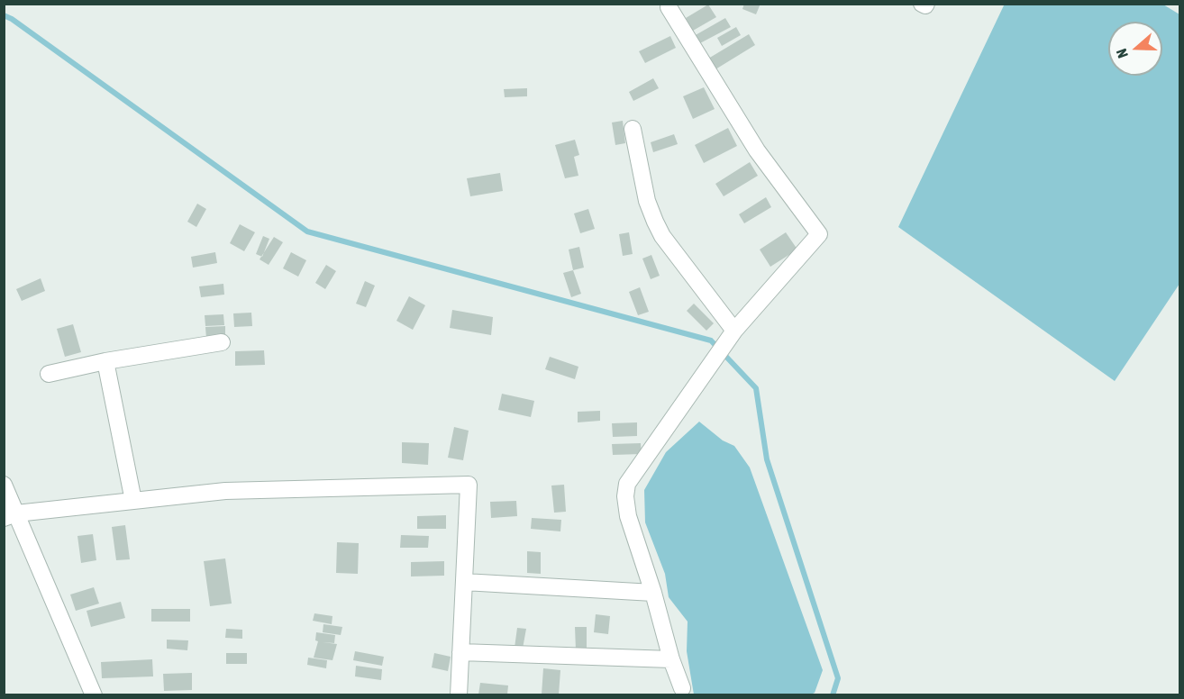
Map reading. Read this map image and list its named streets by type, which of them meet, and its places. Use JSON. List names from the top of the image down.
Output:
{
  "north": "left"
}
